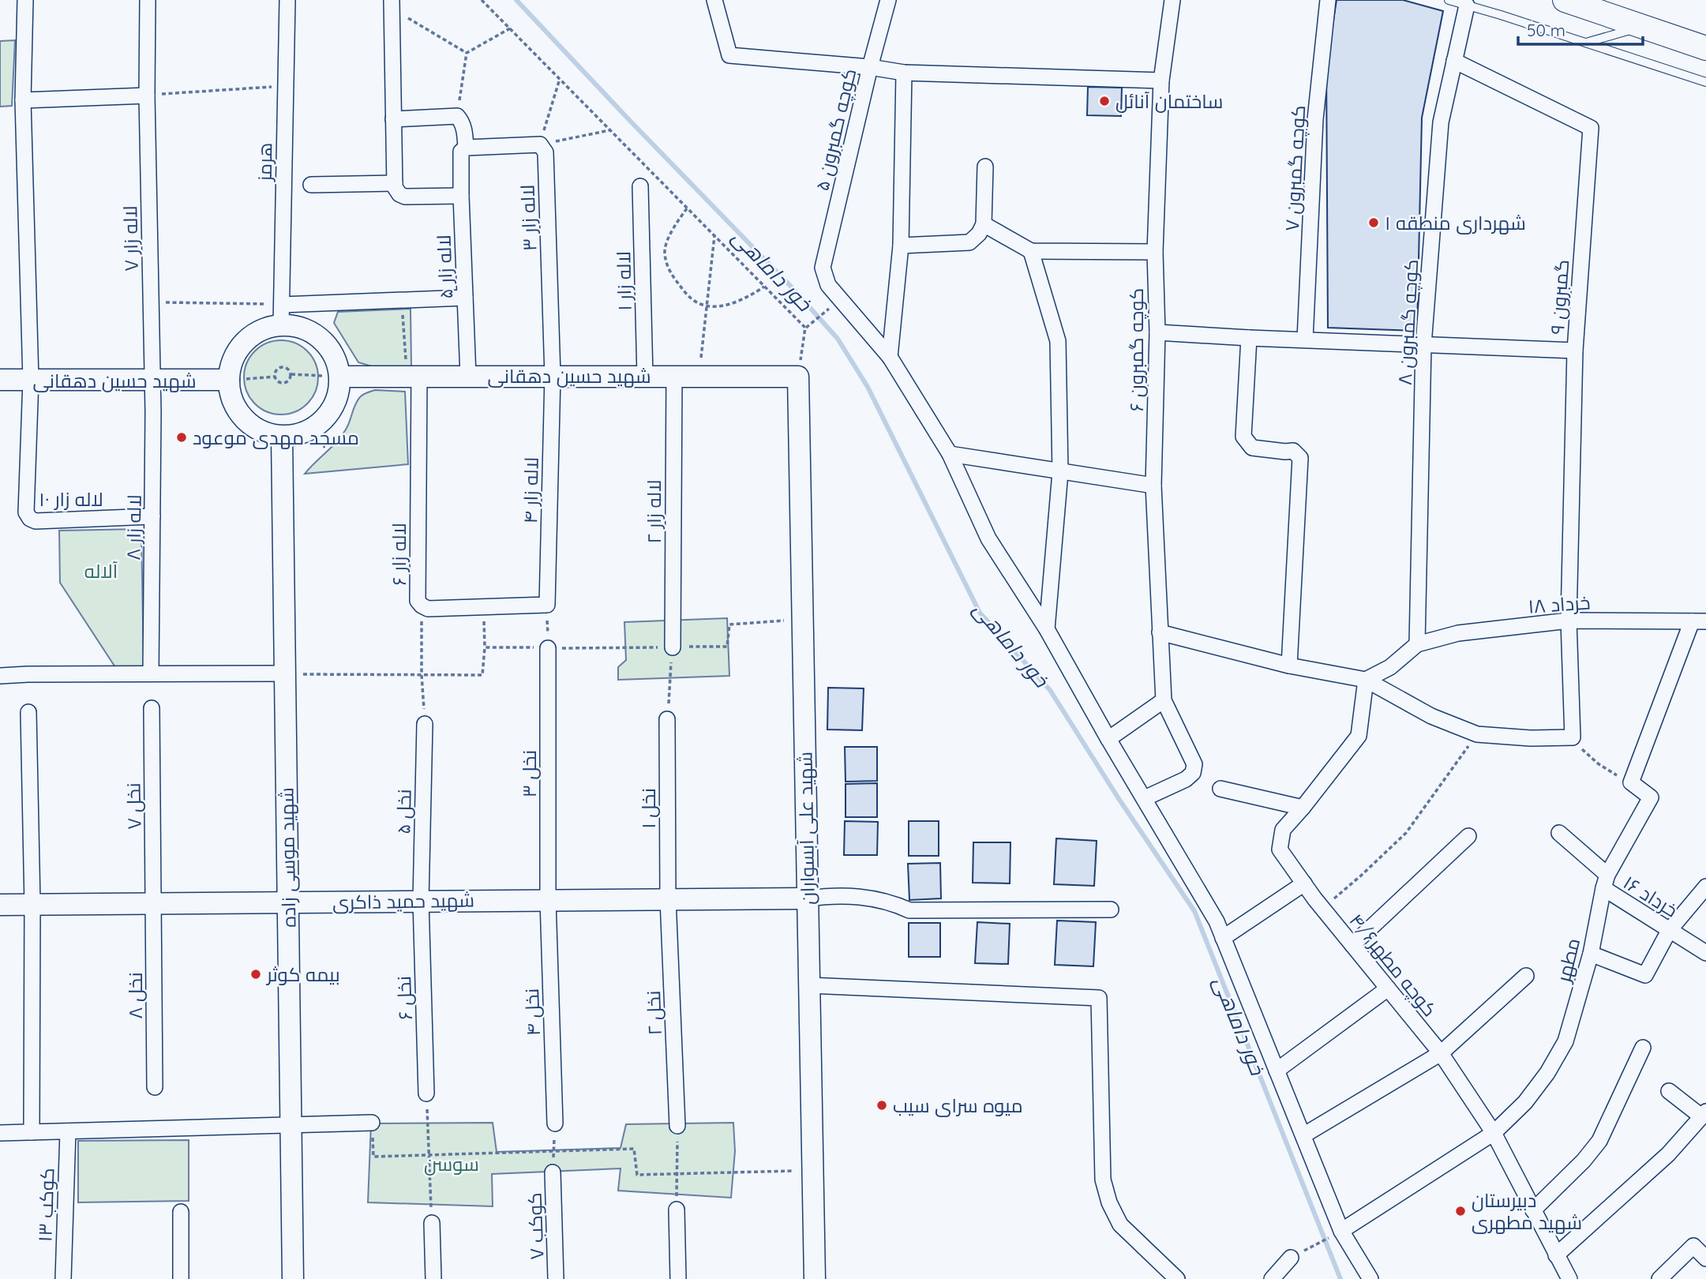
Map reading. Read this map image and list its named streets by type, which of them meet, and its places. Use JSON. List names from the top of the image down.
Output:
{
  "streets": {
    "street": [
      "کوچه گمبرون ۵",
      "هرمز",
      "کوچه گمبرون ۷",
      "لاله زار ۳",
      "لاله زار ۷",
      "لاله زار ۵",
      "لاله زار ۱",
      "گمبرون ۹",
      "کوچه گمبرون ۸",
      "کوچه گمبرون ۶",
      "شهید حسین دهقانی",
      "لاله زار ۴",
      "لاله زار ۱۰",
      "لاله زار ۲",
      "لاله زار ۸",
      "لاله زار ۶",
      "خرداد ۱۸",
      "نخل ۳",
      "نخل ۷",
      "نخل ۱",
      "نخل ۵",
      "شهید علی آبسواران",
      "شهید موسی زاده",
      "خرداد ۱۶",
      "شهید حمید ذاکری",
      "مطهر",
      "کوچه مطهر۴/۶",
      "نخل ۸",
      "نخل ۶",
      "نخل ۴",
      "نخل ۲",
      "کوکب ۱۳",
      "کوکب ۷"
    ]
  },
  "crossings": [
    ["لاله زار ۳", "شهید حسین دهقانی"],
    ["لاله زار ۳", "لاله زار ۴"],
    ["لاله زار ۷", "شهید حسین دهقانی"],
    ["لاله زار ۷", "لاله زار ۸"],
    ["لاله زار ۵", "شهید حسین دهقانی"],
    ["لاله زار ۱", "شهید حسین دهقانی"],
    ["گمبرون ۹", "کوچه گمبرون ۸"],
    ["گمبرون ۹", "خرداد ۱۸"],
    ["کوچه گمبرون ۸", "خرداد ۱۸"],
    ["شهید حسین دهقانی", "لاله زار ۴"],
    ["شهید حسین دهقانی", "لاله زار ۱۰"],
    ["شهید حسین دهقانی", "لاله زار ۲"],
    ["شهید حسین دهقانی", "لاله زار ۸"],
    ["شهید حسین دهقانی", "لاله زار ۶"],
    ["شهید حسین دهقانی", "شهید علی آبسواران"],
    ["لاله زار ۴", "لاله زار ۶"],
    ["لاله زار ۱۰", "لاله زار ۸"],
    ["نخل ۳", "شهید حمید ذاکری"],
    ["نخل ۳", "نخل ۴"],
    ["نخل ۷", "شهید حمید ذاکری"],
    ["نخل ۷", "نخل ۸"],
    ["نخل ۱", "شهید حمید ذاکری"],
    ["نخل ۱", "نخل ۲"],
    ["نخل ۵", "شهید حمید ذاکری"],
    ["نخل ۵", "نخل ۶"],
    ["شهید علی آبسواران", "شهید حمید ذاکری"],
    ["شهید موسی زاده", "شهید حمید ذاکری"],
    ["خرداد ۱۶", "مطهر"],
    ["شهید حمید ذاکری", "نخل ۸"],
    ["شهید حمید ذاکری", "نخل ۶"],
    ["شهید حمید ذاکری", "نخل ۴"],
    ["شهید حمید ذاکری", "نخل ۲"],
    ["مطهر", "کوچه مطهر۴/۶"]
  ],
  "water": ["خور داماهی"],
  "parks": ["آلاله", "سوسن"],
  "places": [
    "ساختمان آنائل",
    "شهرداری منطقه ۱",
    "مسجد مهدی موعود",
    "بیمه کوثر",
    "میوه سرای سیب",
    "دبیرستان شهید مطهری"
  ],
  "scale_bar": "50 m"
}
